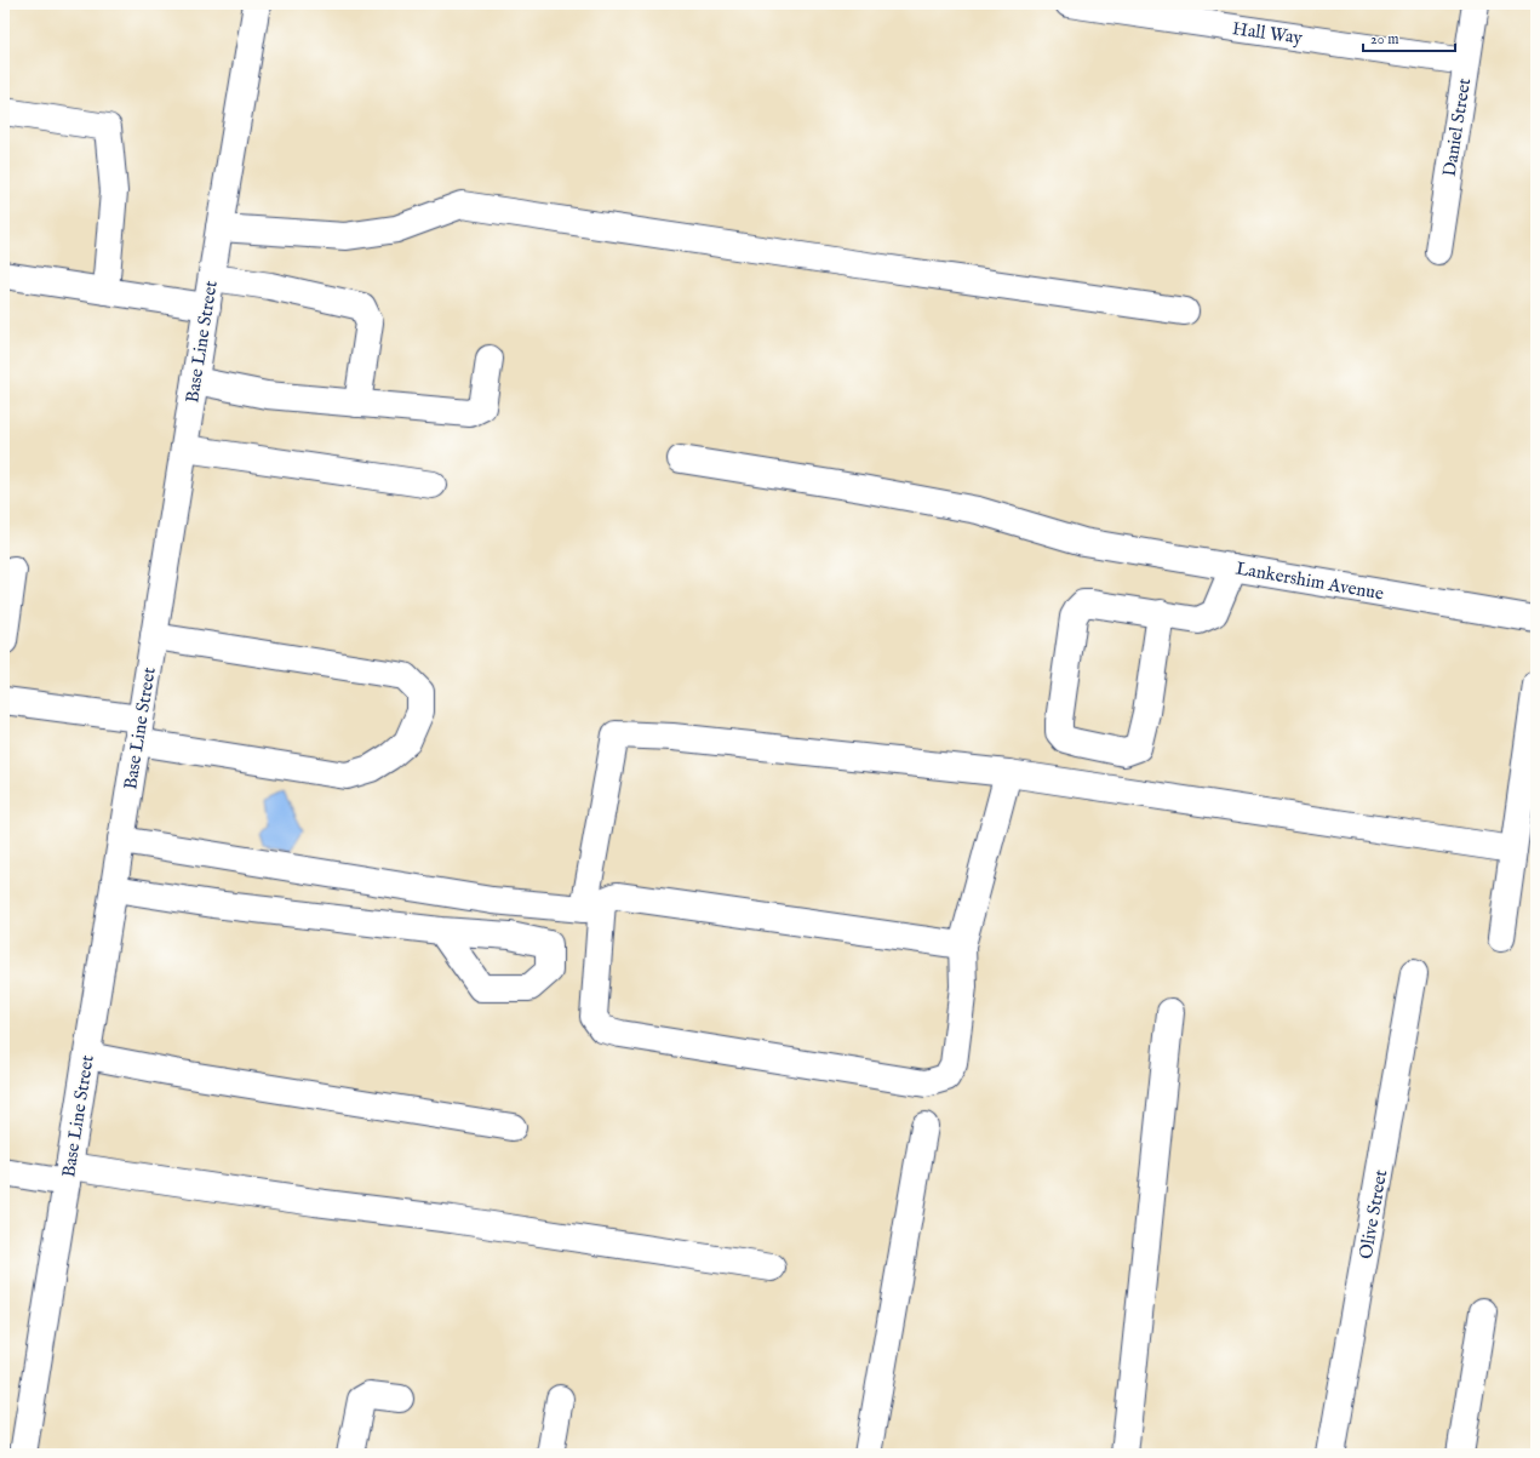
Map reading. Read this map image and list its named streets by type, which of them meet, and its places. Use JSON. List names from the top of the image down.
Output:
{
  "streets": {
    "street": [
      "Hall Way",
      "Daniel Street",
      "Base Line Street",
      "Lankershim Avenue",
      "Olive Street"
    ]
  },
  "crossings": [
    ["Hall Way", "Daniel Street"]
  ],
  "scale_bar": "20 m"
}
